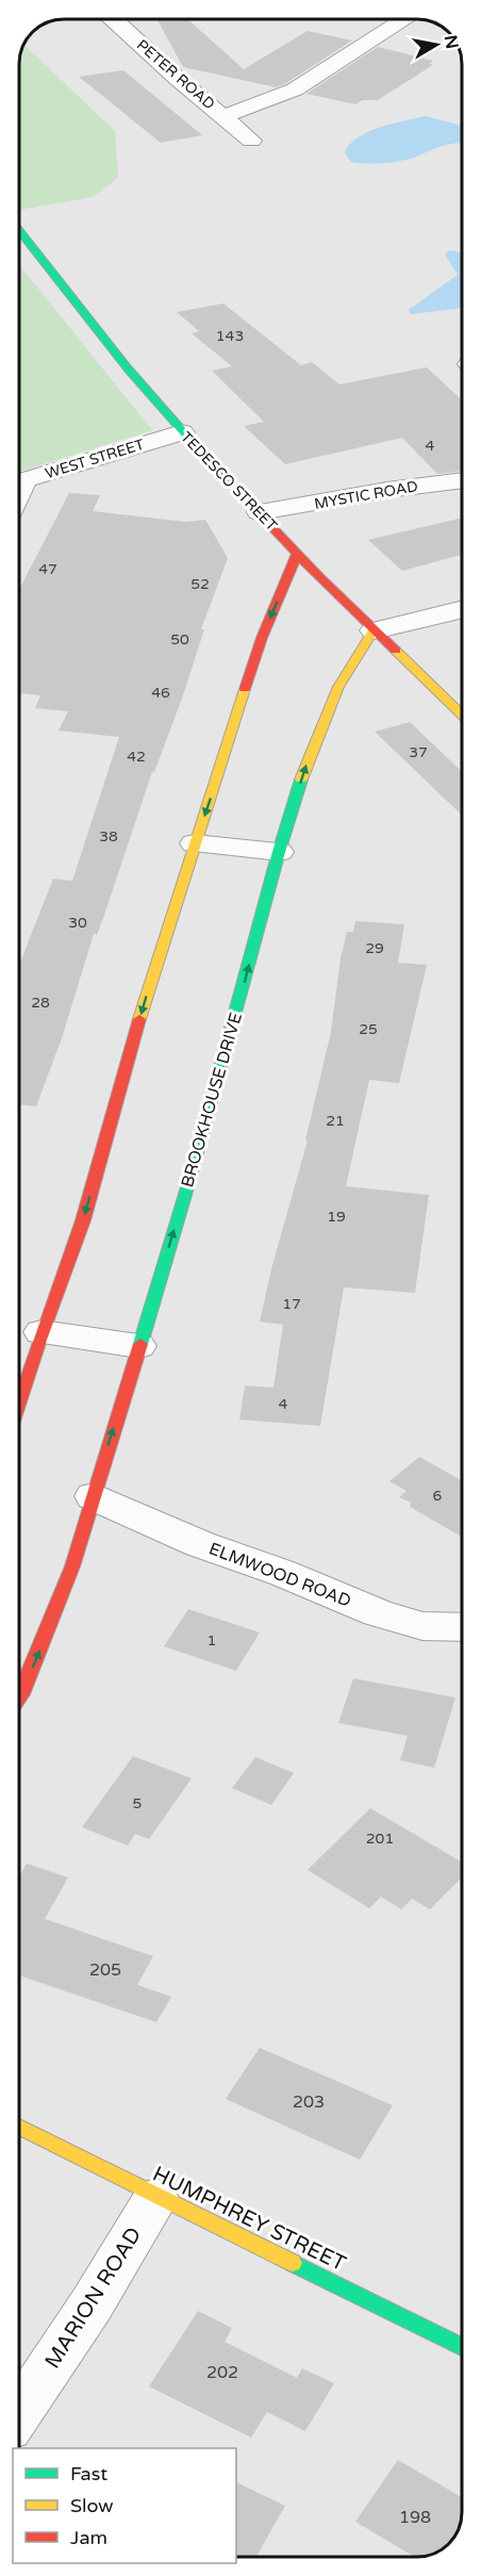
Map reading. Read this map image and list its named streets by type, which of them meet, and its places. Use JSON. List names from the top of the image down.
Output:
{
  "streets": {
    "main road": ["TEDESCO STREET", "BROOKHOUSE DRIVE", "HUMPHREY STREET"],
    "street": [
      "PETER ROAD",
      "WEST STREET",
      "MYSTIC ROAD",
      "ELMWOOD ROAD",
      "MARION ROAD"
    ]
  },
  "crossings": [
    ["WEST STREET", "TEDESCO STREET"],
    ["TEDESCO STREET", "MYSTIC ROAD"],
    ["TEDESCO STREET", "BROOKHOUSE DRIVE"],
    ["BROOKHOUSE DRIVE", "ELMWOOD ROAD"],
    ["HUMPHREY STREET", "MARION ROAD"]
  ],
  "house_numbers": [
    "143",
    "4",
    "47",
    "52",
    "50",
    "46",
    "37",
    "42",
    "38",
    "30",
    "29",
    "28",
    "25",
    "21",
    "19",
    "17",
    "4",
    "6",
    "1",
    "5",
    "201",
    "205",
    "203",
    "202",
    "198"
  ],
  "legend": ["Fast", "Slow", "Jam"],
  "north": "right"
}
